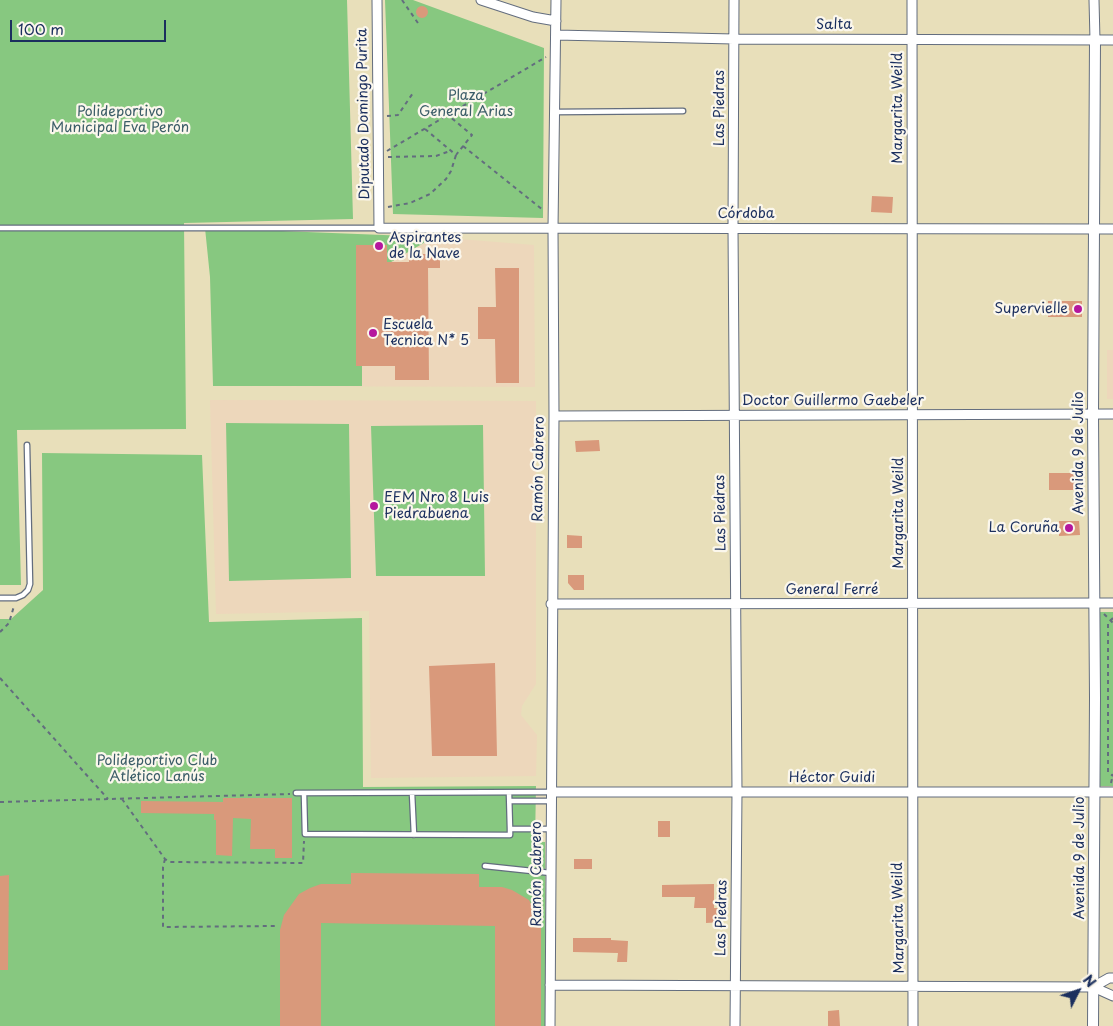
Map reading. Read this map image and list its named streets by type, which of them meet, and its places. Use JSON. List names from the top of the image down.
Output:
{
  "streets": {
    "street": [
      "Salta",
      "Las Piedras",
      "Margarita Weild",
      "Diputado Domingo Purita",
      "Córdoba",
      "Doctor Guillermo Gaebeler",
      "Avenida 9 de Julio",
      "Ramón Cabrero",
      "General Ferré",
      "Héctor Guidi"
    ]
  },
  "crossings": [
    ["Salta", "Las Piedras"],
    ["Salta", "Margarita Weild"],
    ["Salta", "Avenida 9 de Julio"],
    ["Salta", "Ramón Cabrero"],
    ["Las Piedras", "Córdoba"],
    ["Las Piedras", "Doctor Guillermo Gaebeler"],
    ["Las Piedras", "General Ferré"],
    ["Las Piedras", "Héctor Guidi"],
    ["Margarita Weild", "Córdoba"],
    ["Margarita Weild", "Doctor Guillermo Gaebeler"],
    ["Margarita Weild", "General Ferré"],
    ["Margarita Weild", "Héctor Guidi"],
    ["Diputado Domingo Purita", "Córdoba"],
    ["Córdoba", "Avenida 9 de Julio"],
    ["Córdoba", "Ramón Cabrero"],
    ["Doctor Guillermo Gaebeler", "Avenida 9 de Julio"],
    ["Doctor Guillermo Gaebeler", "Ramón Cabrero"],
    ["Avenida 9 de Julio", "General Ferré"],
    ["Avenida 9 de Julio", "Héctor Guidi"],
    ["Ramón Cabrero", "General Ferré"],
    ["Ramón Cabrero", "Héctor Guidi"]
  ],
  "parks": ["Plaza General Arias", "Polideportivo Municipal Eva Perón", "Polideportivo Club Atlético Lanús"],
  "places": [
    "Aspirantes de la Nave",
    "Supervielle",
    "Escuela Tecnica N* 5",
    "EEM Nro 8 Luis Piedrabuena",
    "La Coruña"
  ],
  "scale_bar": "100 m",
  "north": "top right"
}
